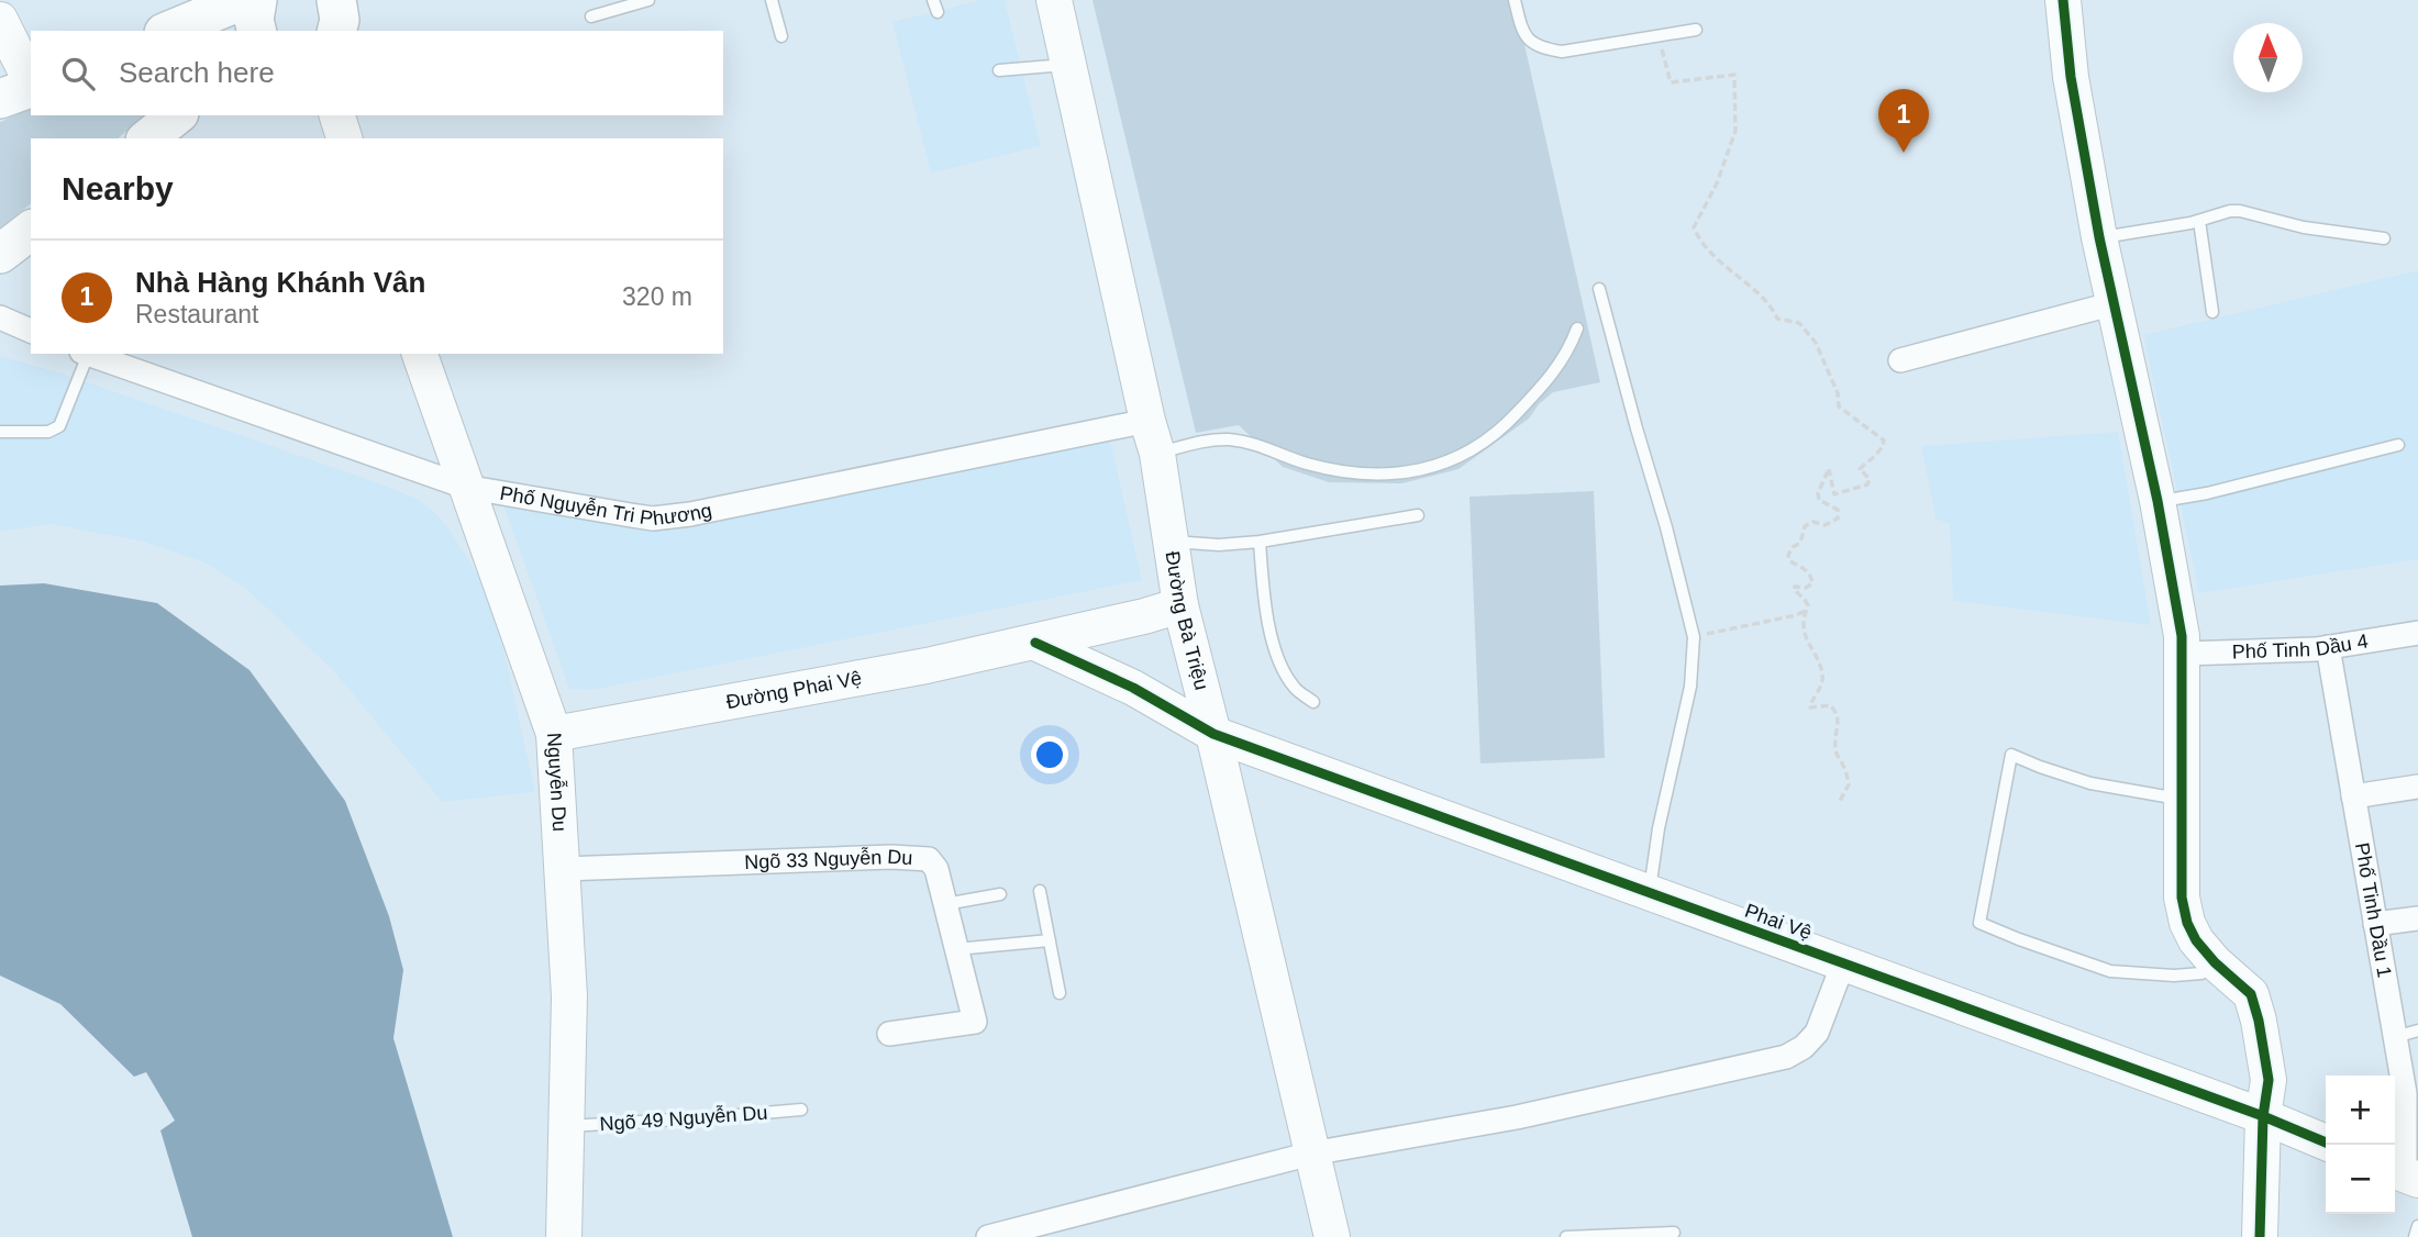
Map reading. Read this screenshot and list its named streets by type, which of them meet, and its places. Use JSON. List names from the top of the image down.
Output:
{
  "streets": {
    "street": [
      "Phố Nguyễn Tri Phương",
      "Đường Bà Triệu",
      "Phố Tinh Dầu 4",
      "Đường Phai Vệ",
      "Nguyễn Du",
      "Ngõ 33 Nguyễn Du",
      "Phố Tinh Dầu 1",
      "Phai Vệ"
    ],
    "lane": ["Ngõ 49 Nguyễn Du"]
  },
  "crossings": [
    ["Phố Nguyễn Tri Phương", "Đường Bà Triệu"],
    ["Phố Nguyễn Tri Phương", "Nguyễn Du"],
    ["Đường Bà Triệu", "Đường Phai Vệ"],
    ["Đường Bà Triệu", "Phai Vệ"],
    ["Phố Tinh Dầu 4", "Phố Tinh Dầu 1"],
    ["Đường Phai Vệ", "Nguyễn Du"],
    ["Nguyễn Du", "Ngõ 33 Nguyễn Du"],
    ["Nguyễn Du", "Ngõ 49 Nguyễn Du"]
  ],
  "north": "top",
  "page": {
    "search": "Search here",
    "pins": "1",
    "heading": "Nearby",
    "list": [
      {
        "mark": "1",
        "name": "Nhà Hàng Khánh Vân",
        "note": "Restaurant",
        "value": "320 m"
      }
    ],
    "map_buttons": ["+", "−"]
  }
}
